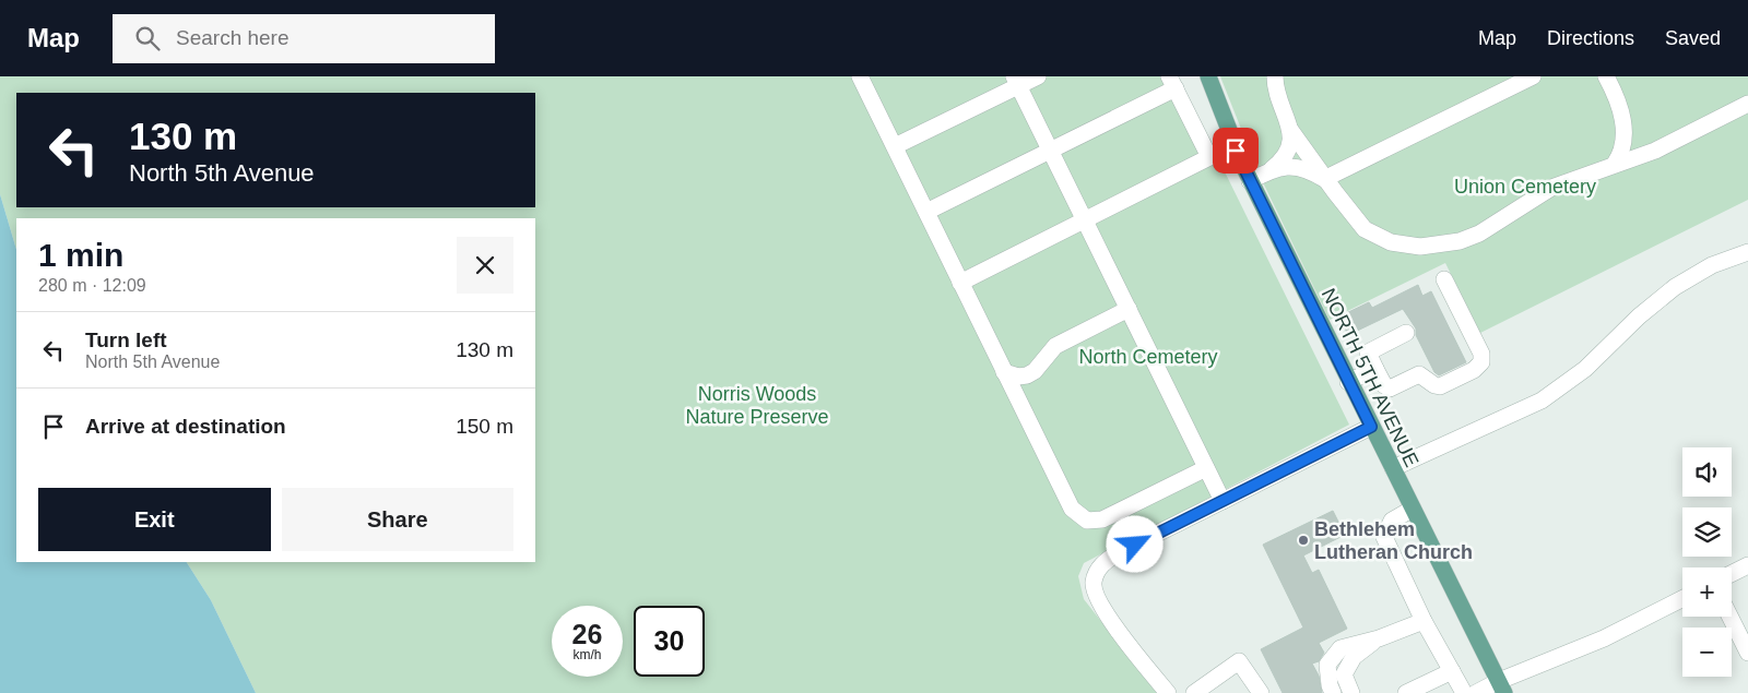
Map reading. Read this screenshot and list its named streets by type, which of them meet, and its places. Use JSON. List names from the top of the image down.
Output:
{
  "streets": {
    "main road": ["NORTH 5TH AVENUE"]
  },
  "parks": ["Union Cemetery", "North Cemetery", "Norris Woods Nature Preserve"],
  "places": ["Bethlehem Lutheran Church"],
  "page": {
    "header": "Map",
    "search": "Search here",
    "nav": ["Map", "Directions", "Saved"],
    "turn": ["130 m", "North 5th Avenue"],
    "heading": ["1 min", "280 m · 12:09"],
    "list": [
      {
        "name": "Turn left",
        "note": "North 5th Avenue",
        "value": "130 m"
      },
      {
        "name": "Arrive at destination",
        "value": "150 m"
      }
    ],
    "map_buttons": ["+", "−"],
    "buttons": ["Exit", "Share"],
    "speed": "26 km/h",
    "limit": "30"
  }
}
